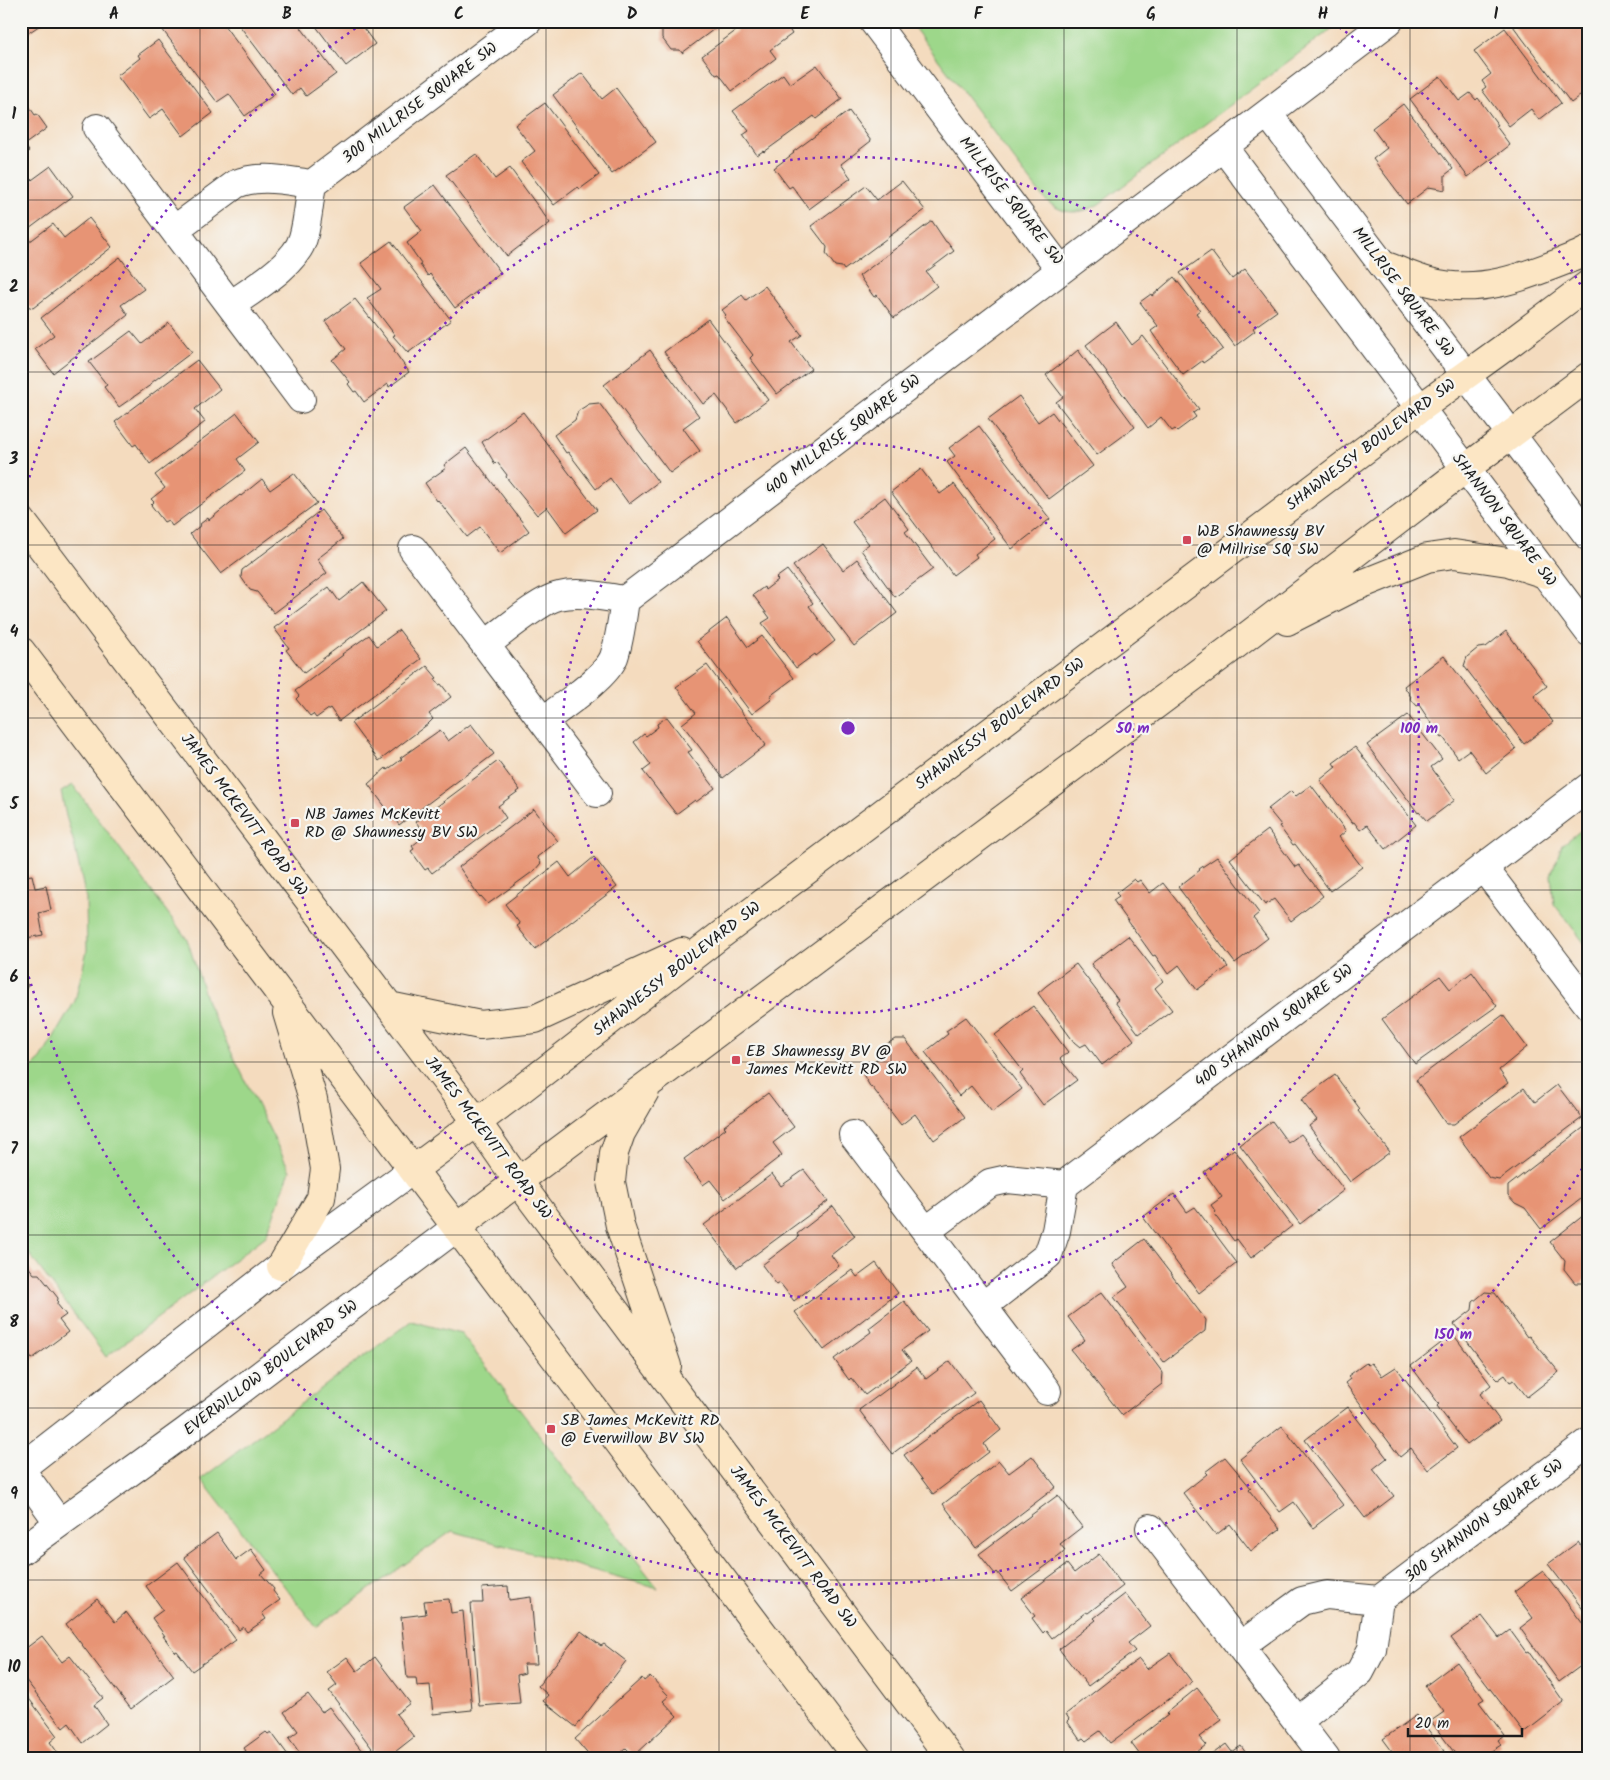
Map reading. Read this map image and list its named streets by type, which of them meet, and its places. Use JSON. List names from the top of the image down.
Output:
{
  "streets": {
    "main road": ["SHAWNESSY BOULEVARD SW", "JAMES MCKEVITT ROAD SW", "EVERWILLOW BOULEVARD SW"],
    "street": [
      "300 MILLRISE SQUARE SW",
      "MILLRISE SQUARE SW",
      "400 MILLRISE SQUARE SW",
      "SHANNON SQUARE SW",
      "400 SHANNON SQUARE SW",
      "300 SHANNON SQUARE SW"
    ]
  },
  "crossings": [
    ["MILLRISE SQUARE SW", "400 MILLRISE SQUARE SW"],
    ["MILLRISE SQUARE SW", "SHAWNESSY BOULEVARD SW"],
    ["SHAWNESSY BOULEVARD SW", "SHANNON SQUARE SW"],
    ["SHAWNESSY BOULEVARD SW", "JAMES MCKEVITT ROAD SW"],
    ["JAMES MCKEVITT ROAD SW", "EVERWILLOW BOULEVARD SW"]
  ],
  "places": {
    "transit": [
      "WB Shawnessy BV @ Millrise SQ SW",
      "NB James McKevitt RD @ Shawnessy BV SW",
      "EB Shawnessy BV @ James McKevitt RD SW",
      "SB James McKevitt RD @ Everwillow BV SW"
    ]
  },
  "scale_bar": "20 m",
  "grid": {
    "columns": [
      "A",
      "B",
      "C",
      "D",
      "E",
      "F",
      "G",
      "H",
      "I"
    ],
    "rows": [
      "1",
      "2",
      "3",
      "4",
      "5",
      "6",
      "7",
      "8",
      "9",
      "10"
    ]
  },
  "rings": ["50 m", "100 m", "150 m"]
}
